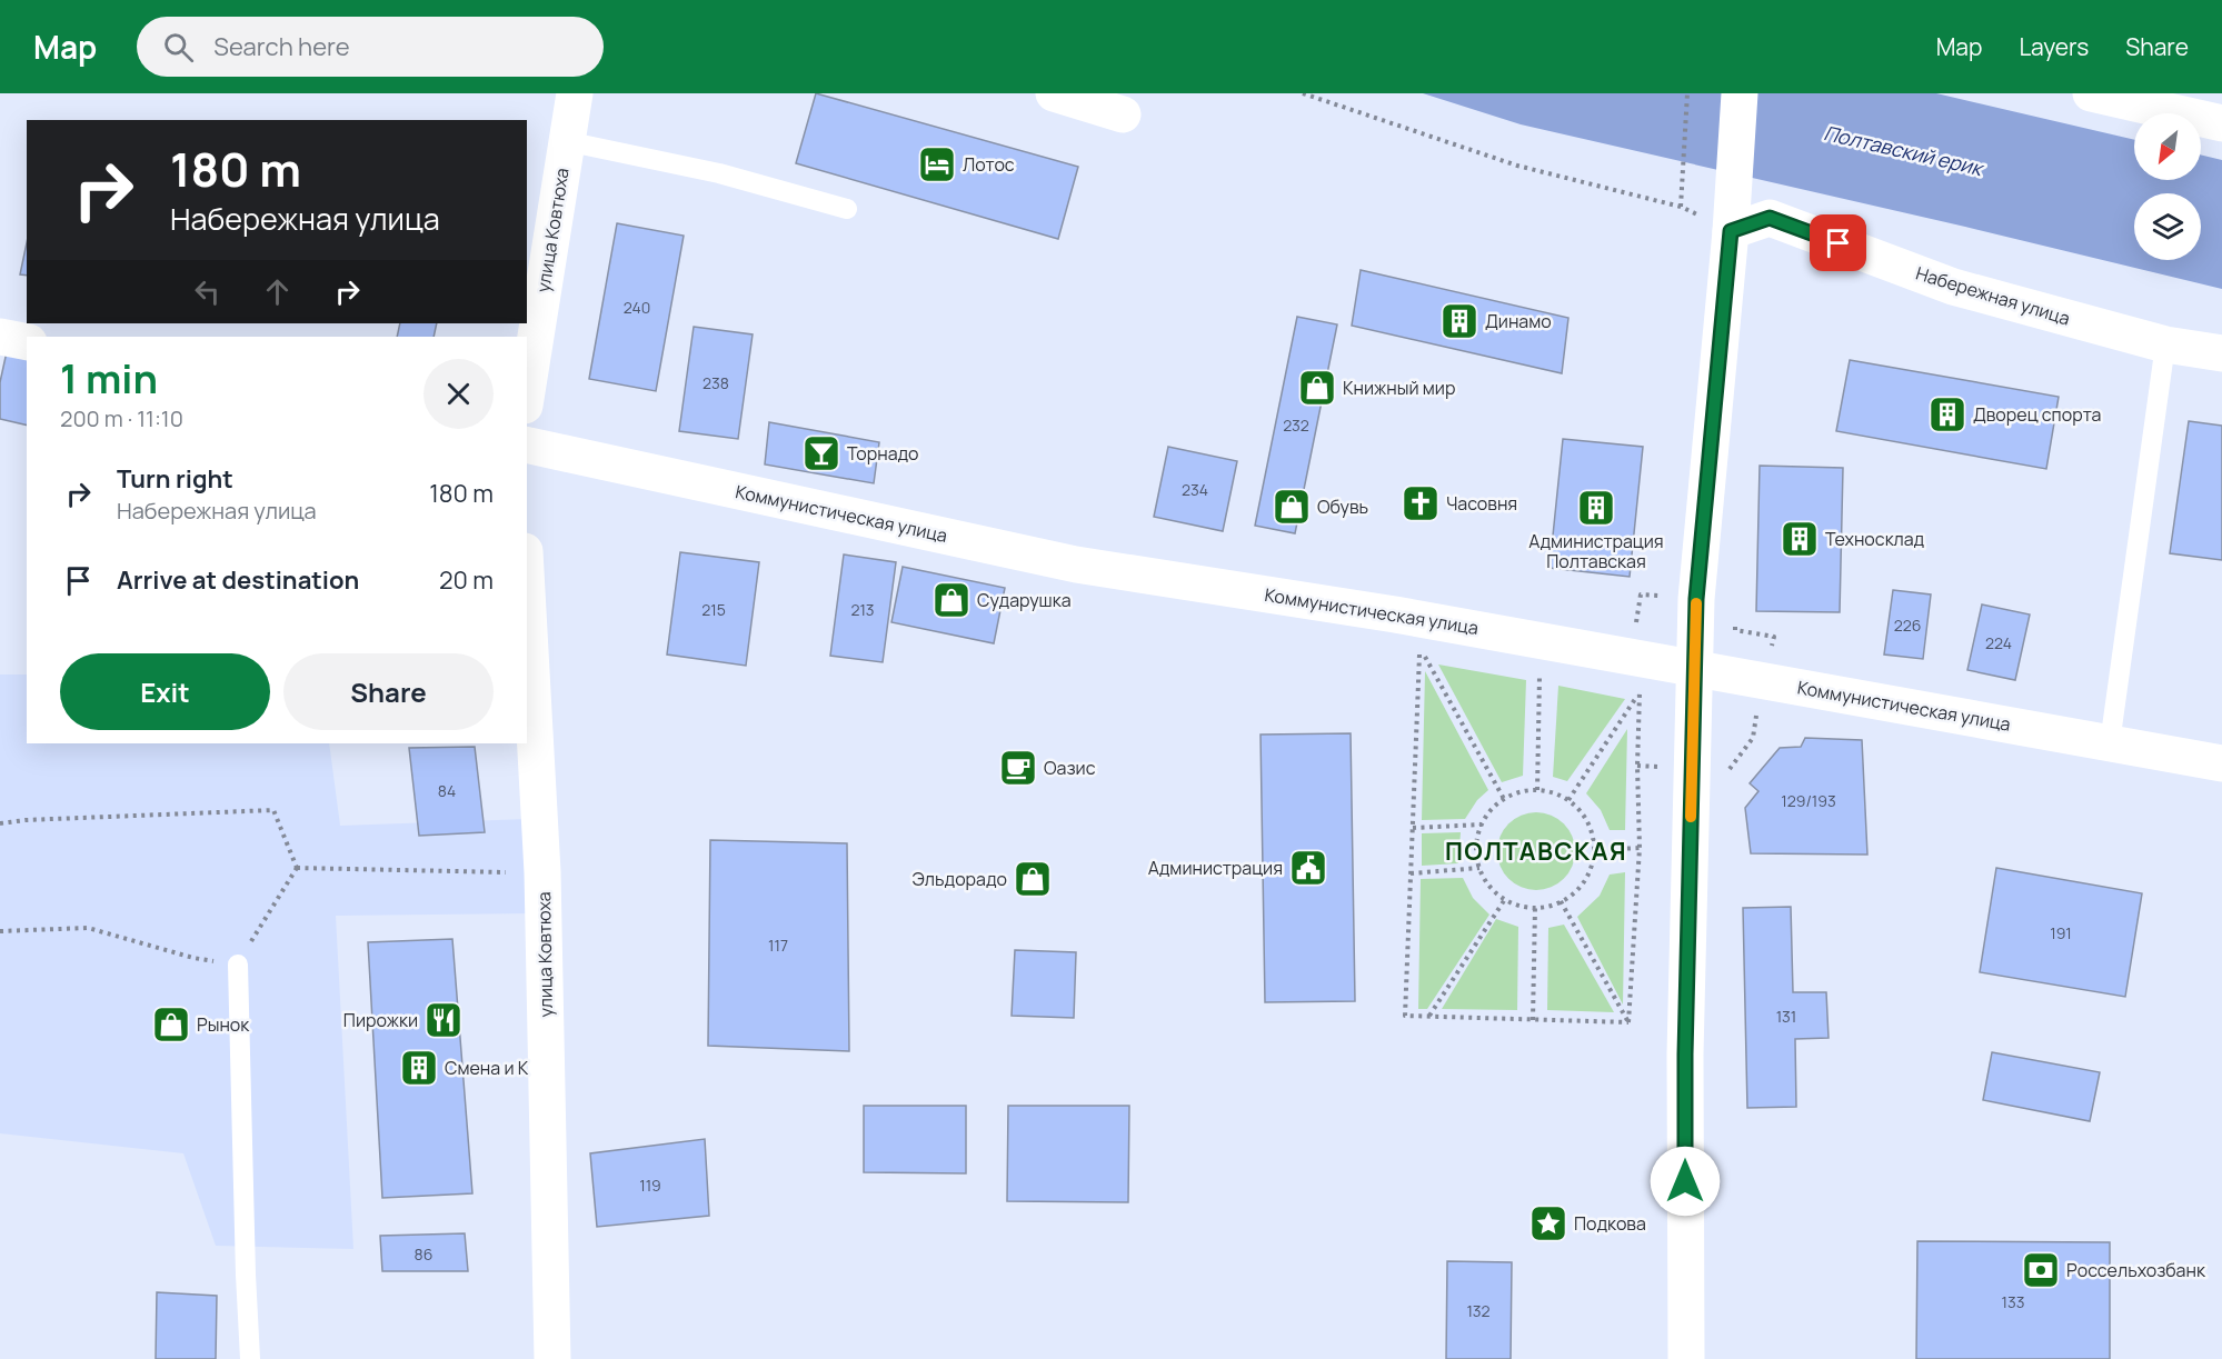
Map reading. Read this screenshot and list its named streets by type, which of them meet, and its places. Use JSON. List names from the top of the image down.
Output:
{
  "streets": {
    "street": ["улица Ковтюха", "Набережная улица", "Коммунистическая улица"]
  },
  "districts": ["ПОЛТАВСКАЯ"],
  "water": ["Полтавский ерик"],
  "places": {
    "hotel": ["Лотос"],
    "building": [
      "Динамо",
      "Дворец спорта",
      "Администрация Полтавская",
      "Техносклад",
      "Смена и К"
    ],
    "shop": [
      "Книжный мир",
      "Обувь",
      "Сударушка",
      "Эльдорадо",
      "Рынок"
    ],
    "bar": ["Торнадо"],
    "church": ["Часовня"],
    "cafe": ["Оазис"],
    "public building": ["Администрация"],
    "restaurant": ["Пирожки"],
    "place": ["Подкова"],
    "bank": ["Россельхозбанк"]
  },
  "house_numbers": [
    "240",
    "238",
    "232",
    "234",
    "215",
    "213",
    "226",
    "224",
    "84",
    "129/193",
    "191",
    "117",
    "131",
    "119",
    "86",
    "133",
    "132"
  ],
  "north": "bottom left",
  "page": {
    "header": "Map",
    "search": "Search here",
    "nav": ["Map", "Layers", "Share"],
    "turn": ["180 m", "Набережная улица"],
    "heading": ["1 min", "200 m · 11:10"],
    "list": [
      {
        "name": "Turn right",
        "note": "Набережная улица",
        "value": "180 m"
      },
      {
        "name": "Arrive at destination",
        "value": "20 m"
      }
    ],
    "buttons": ["Exit", "Share"]
  }
}
